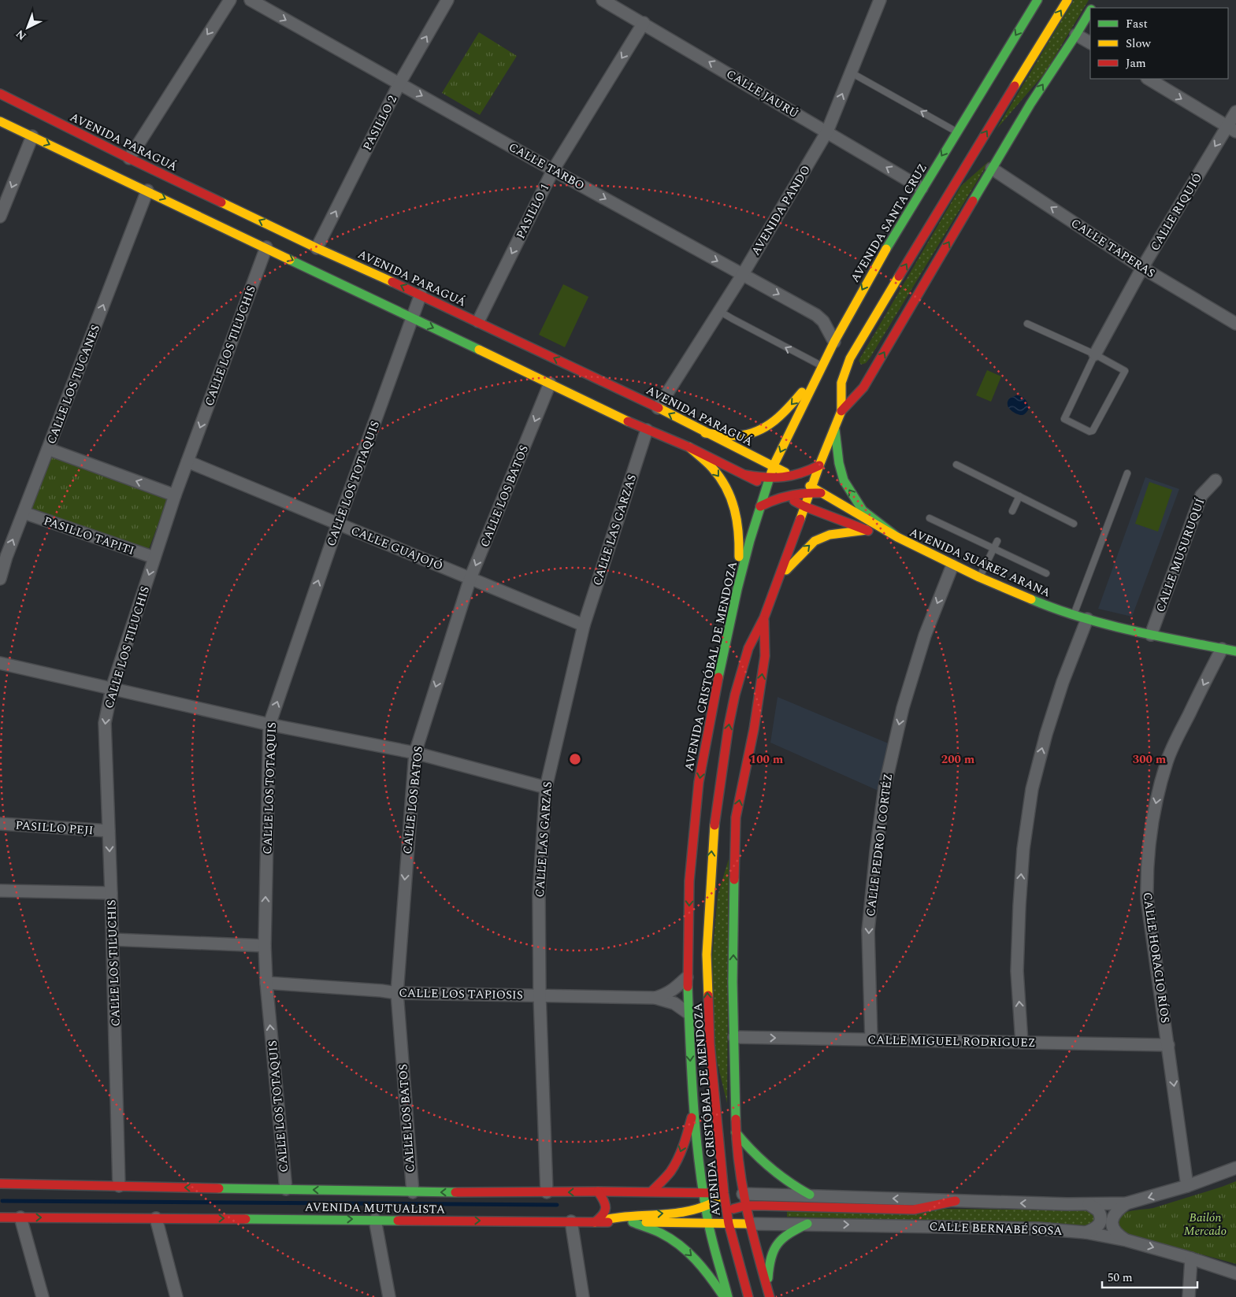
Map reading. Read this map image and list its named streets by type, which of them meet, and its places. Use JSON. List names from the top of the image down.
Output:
{
  "streets": {
    "main road": [
      "AVENIDA PARAGUÁ",
      "AVENIDA SANTA CRUZ",
      "AVENIDA SUÁREZ ARANA",
      "AVENIDA CRISTÓBAL DE MENDOZA",
      "AVENIDA MUTUALISTA"
    ],
    "street": [
      "CALLE JAURÚ",
      "PASILLO 2",
      "CALLE TARBO",
      "AVENIDA PANDO",
      "PASILLO 1",
      "CALLE RIQUIÓ",
      "CALLE TAPERAS",
      "CALLE LOS TILUCHIS",
      "CALLE LOS TUCANES",
      "CALLE LOS TOTAQUIS",
      "CALLE LOS BATOS",
      "CALLE LAS GARZAS",
      "PASILLO TAPITI",
      "CALLE GUAJOJÓ",
      "CALLE MUSURUQUÍ",
      "PASILLO PEJI",
      "CALLE PEDRO I CORTÉZ",
      "CALLE HORACIO RÍOS",
      "CALLE LOS TAPIOSIS",
      "CALLE MIGUEL RODRIGUEZ",
      "CALLE BERNABÉ SOSA"
    ]
  },
  "crossings": [
    ["CALLE JAURÚ", "AVENIDA PANDO"],
    ["CALLE JAURÚ", "PASILLO 1"],
    ["CALLE JAURÚ", "AVENIDA SANTA CRUZ"],
    ["PASILLO 2", "AVENIDA PARAGUÁ"],
    ["PASILLO 2", "CALLE TARBO"],
    ["AVENIDA PARAGUÁ", "AVENIDA PANDO"],
    ["AVENIDA PARAGUÁ", "PASILLO 1"],
    ["AVENIDA PARAGUÁ", "AVENIDA SANTA CRUZ"],
    ["AVENIDA PARAGUÁ", "CALLE LOS TOTAQUIS"],
    ["AVENIDA PARAGUÁ", "AVENIDA SUÁREZ ARANA"],
    ["AVENIDA PARAGUÁ", "AVENIDA CRISTÓBAL DE MENDOZA"],
    ["CALLE TARBO", "AVENIDA PANDO"],
    ["CALLE TARBO", "PASILLO 1"],
    ["CALLE TARBO", "AVENIDA SANTA CRUZ"],
    ["CALLE RIQUIÓ", "CALLE TAPERAS"],
    ["AVENIDA SANTA CRUZ", "AVENIDA CRISTÓBAL DE MENDOZA"],
    ["CALLE LOS TILUCHIS", "PASILLO TAPITI"],
    ["CALLE LOS TILUCHIS", "CALLE GUAJOJÓ"],
    ["CALLE LOS TILUCHIS", "PASILLO PEJI"],
    ["CALLE LOS TILUCHIS", "AVENIDA MUTUALISTA"],
    ["CALLE LOS TUCANES", "PASILLO TAPITI"],
    ["CALLE LOS TOTAQUIS", "CALLE GUAJOJÓ"],
    ["CALLE LOS TOTAQUIS", "CALLE LOS TAPIOSIS"],
    ["CALLE LOS TOTAQUIS", "AVENIDA MUTUALISTA"],
    ["CALLE LOS BATOS", "CALLE GUAJOJÓ"],
    ["CALLE LOS BATOS", "CALLE LOS TAPIOSIS"],
    ["CALLE LOS BATOS", "AVENIDA MUTUALISTA"],
    ["CALLE LAS GARZAS", "CALLE GUAJOJÓ"],
    ["CALLE LAS GARZAS", "CALLE LOS TAPIOSIS"],
    ["CALLE LAS GARZAS", "AVENIDA MUTUALISTA"],
    ["CALLE MUSURUQUÍ", "AVENIDA SUÁREZ ARANA"],
    ["AVENIDA SUÁREZ ARANA", "AVENIDA CRISTÓBAL DE MENDOZA"],
    ["AVENIDA SUÁREZ ARANA", "CALLE PEDRO I CORTÉZ"],
    ["AVENIDA SUÁREZ ARANA", "CALLE HORACIO RÍOS"],
    ["AVENIDA CRISTÓBAL DE MENDOZA", "CALLE LOS TAPIOSIS"],
    ["AVENIDA CRISTÓBAL DE MENDOZA", "CALLE MIGUEL RODRIGUEZ"],
    ["AVENIDA CRISTÓBAL DE MENDOZA", "AVENIDA MUTUALISTA"],
    ["AVENIDA CRISTÓBAL DE MENDOZA", "CALLE BERNABÉ SOSA"],
    ["CALLE PEDRO I CORTÉZ", "CALLE MIGUEL RODRIGUEZ"],
    ["CALLE HORACIO RÍOS", "CALLE MIGUEL RODRIGUEZ"],
    ["AVENIDA MUTUALISTA", "CALLE BERNABÉ SOSA"]
  ],
  "one_way": [
    "CALLE JAURÚ",
    "PASILLO 2",
    "CALLE TARBO",
    "PASILLO 1",
    "CALLE RIQUIÓ",
    "CALLE TAPERAS",
    "CALLE LOS TILUCHIS",
    "CALLE LOS TUCANES",
    "CALLE LOS TOTAQUIS",
    "CALLE LOS BATOS",
    "CALLE PEDRO I CORTÉZ",
    "CALLE HORACIO RÍOS"
  ],
  "parks": ["Bailón Mercado"],
  "legend": ["Fast", "Slow", "Jam"],
  "scale_bar": "50 m",
  "north": "bottom left",
  "rings": ["100 m", "200 m", "300 m"]
}
